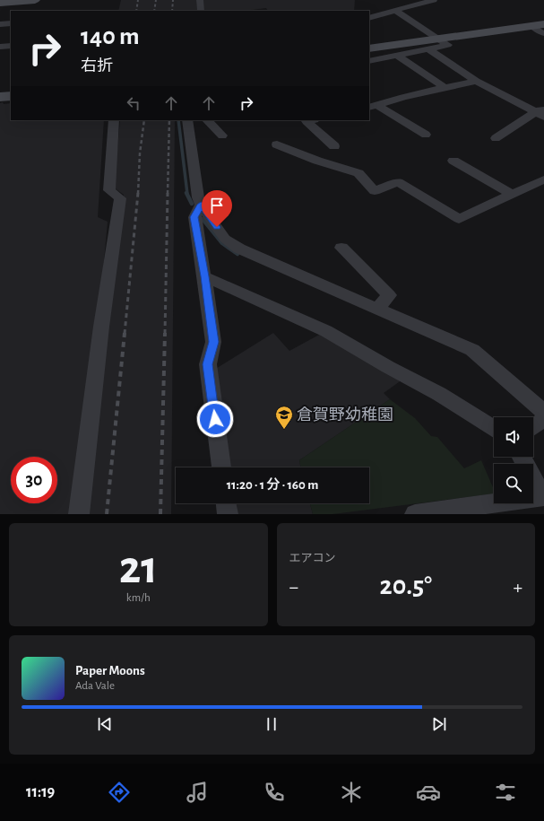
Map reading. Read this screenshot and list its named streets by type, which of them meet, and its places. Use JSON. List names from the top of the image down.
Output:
{
  "places": {
    "school or university": ["倉賀野幼稚園"]
  },
  "page": {
    "turn": ["140 m", "右折"],
    "limit": "30",
    "trip": "11:20 · 1 分 · 160 m",
    "tile": [
      ["21", "km/h"],
      "エアコン"
    ],
    "heat": ["−", "20.5°", "+"],
    "song": ["Paper Moons", "Ada Vale"],
    "tabs": "11:19"
  }
}
